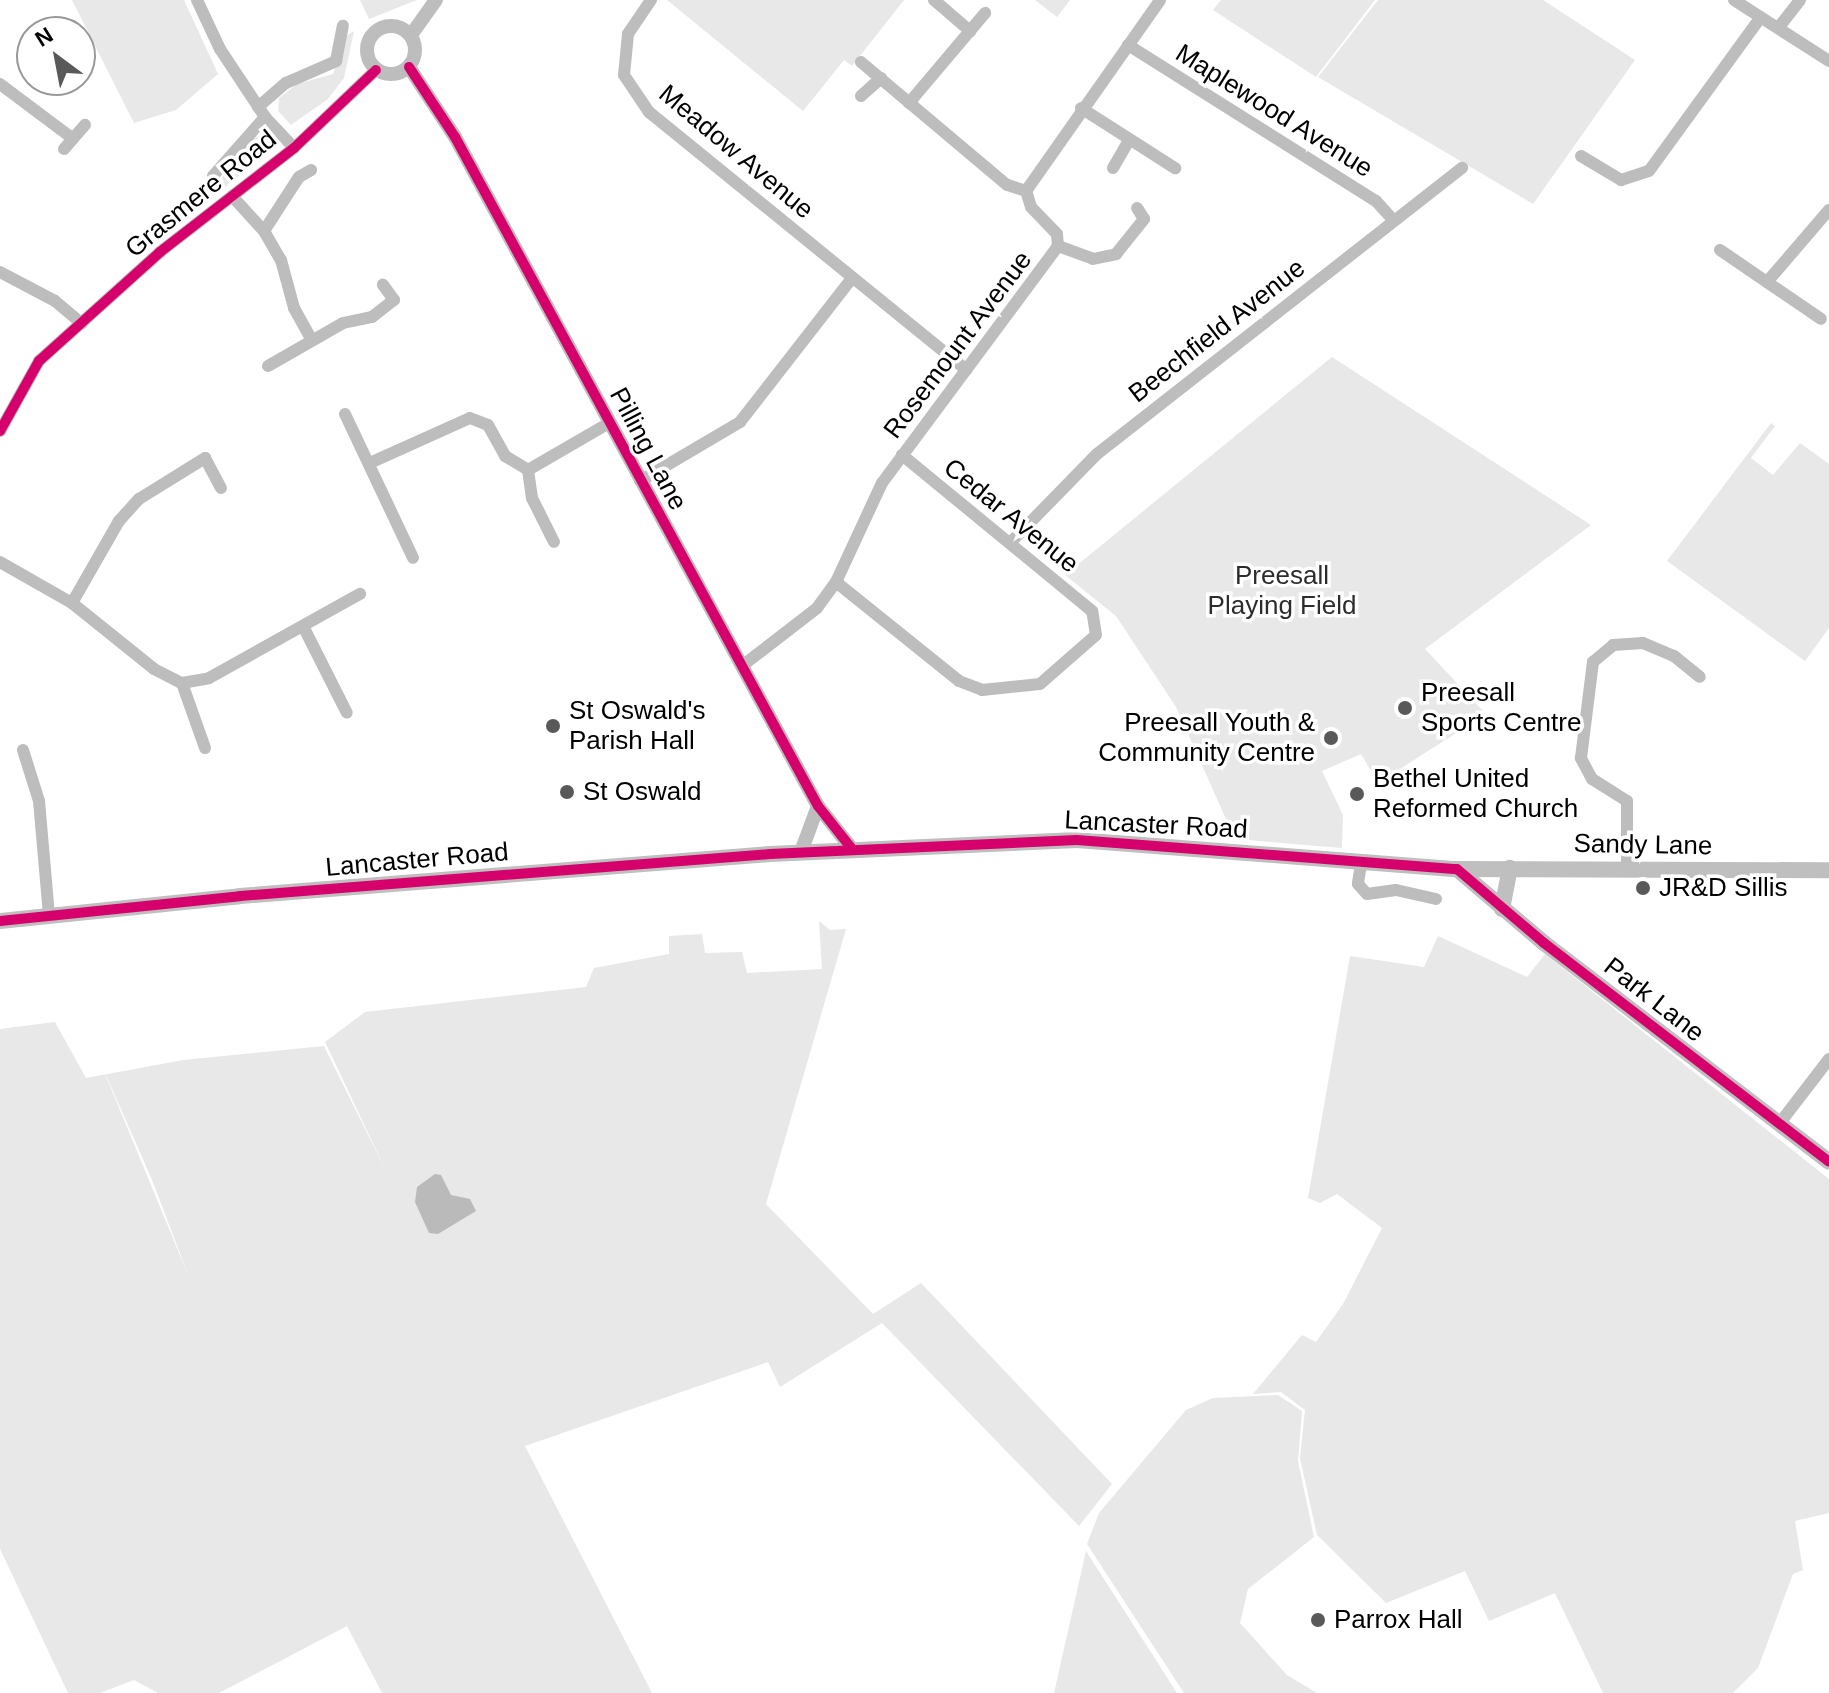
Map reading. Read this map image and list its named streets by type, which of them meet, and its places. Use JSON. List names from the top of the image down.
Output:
{
  "streets": {
    "main road": ["Lancaster Road", "Sandy Lane", "Park Lane"],
    "street": [
      "Maplewood Avenue",
      "Meadow Avenue",
      "Grasmere Road",
      "Beechfield Avenue",
      "Rosemount Avenue",
      "Pilling Lane",
      "Cedar Avenue"
    ]
  },
  "crossings": [
    ["Maplewood Avenue", "Beechfield Avenue"],
    ["Meadow Avenue", "Rosemount Avenue"],
    ["Grasmere Road", "Pilling Lane"],
    ["Beechfield Avenue", "Cedar Avenue"],
    ["Rosemount Avenue", "Pilling Lane"],
    ["Rosemount Avenue", "Cedar Avenue"],
    ["Pilling Lane", "Lancaster Road"],
    ["Lancaster Road", "Sandy Lane"],
    ["Lancaster Road", "Park Lane"],
    ["Sandy Lane", "Park Lane"]
  ],
  "parks": ["Preesall Playing Field"],
  "places": [
    "Preesall Sports Centre",
    "St Oswald's Parish Hall",
    "Preesall Youth & Community Centre",
    "St Oswald",
    "Bethel United Reformed Church",
    "JR&D Sillis",
    "Parrox Hall"
  ],
  "north": "top left"
}
